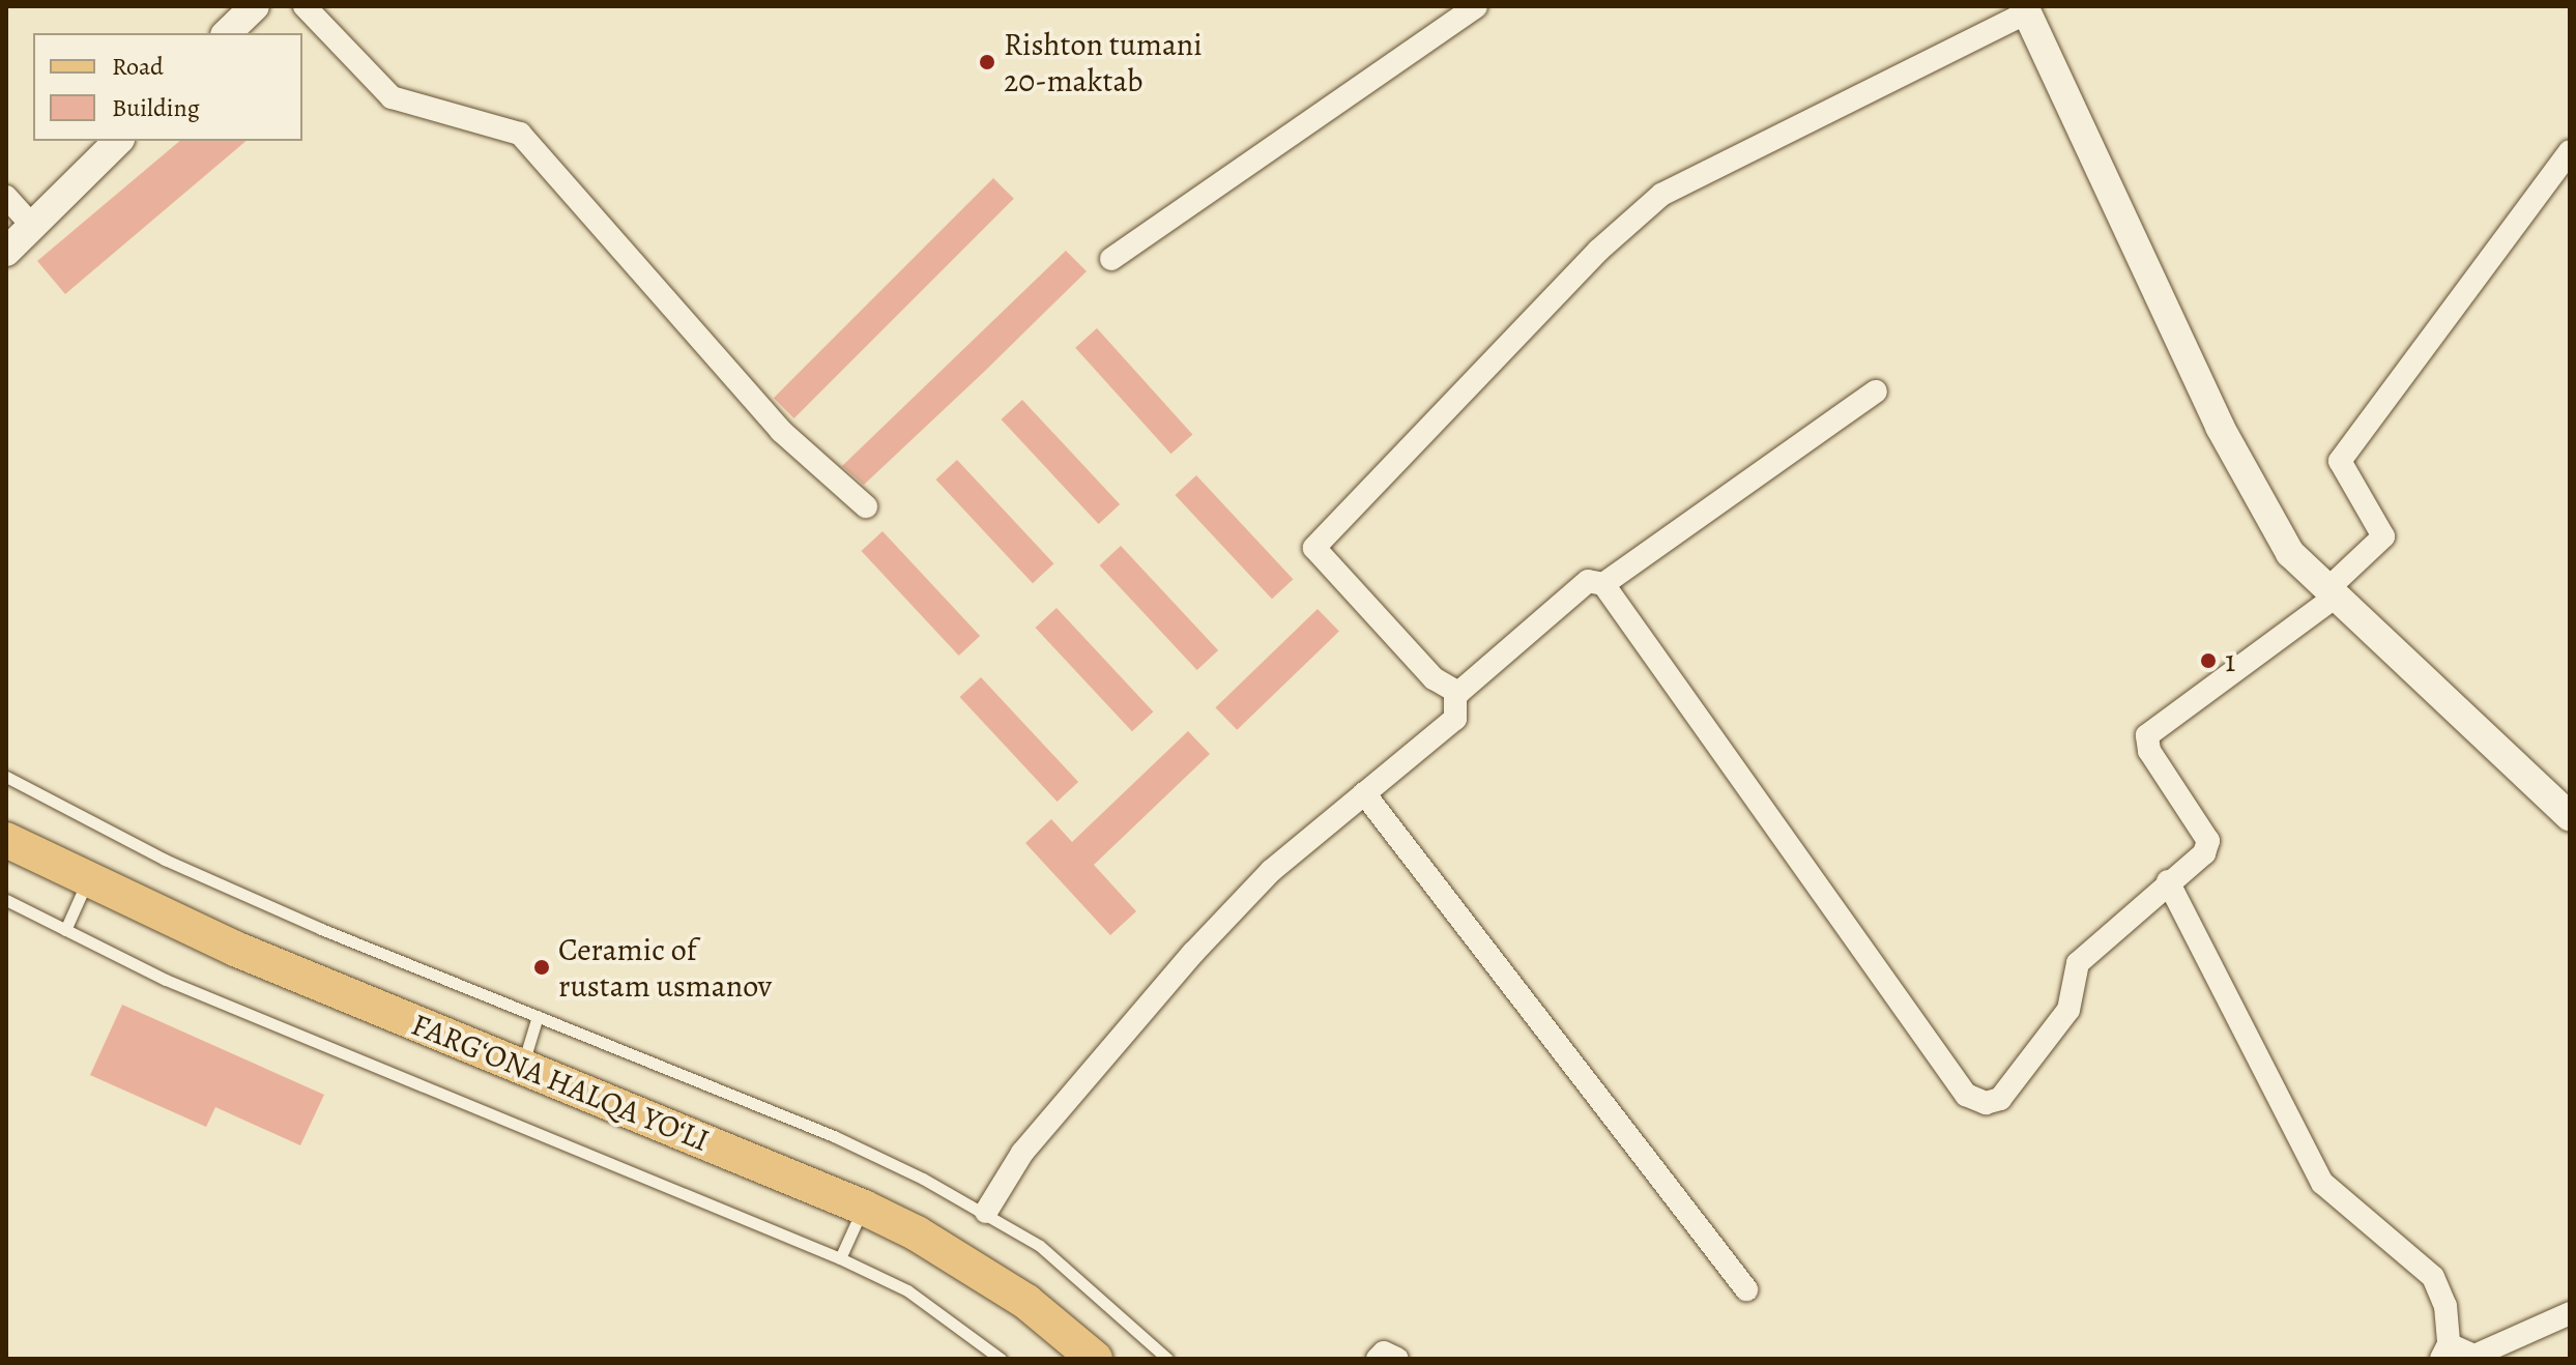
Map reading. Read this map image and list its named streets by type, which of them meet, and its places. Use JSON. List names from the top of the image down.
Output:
{
  "streets": {
    "main road": ["FARG‘ONA HALQA YO‘LI"]
  },
  "places": ["Rishton tumani 20-maktab", "1", "Ceramic of rustam usmanov"],
  "legend": ["Road", "Building"]
}
